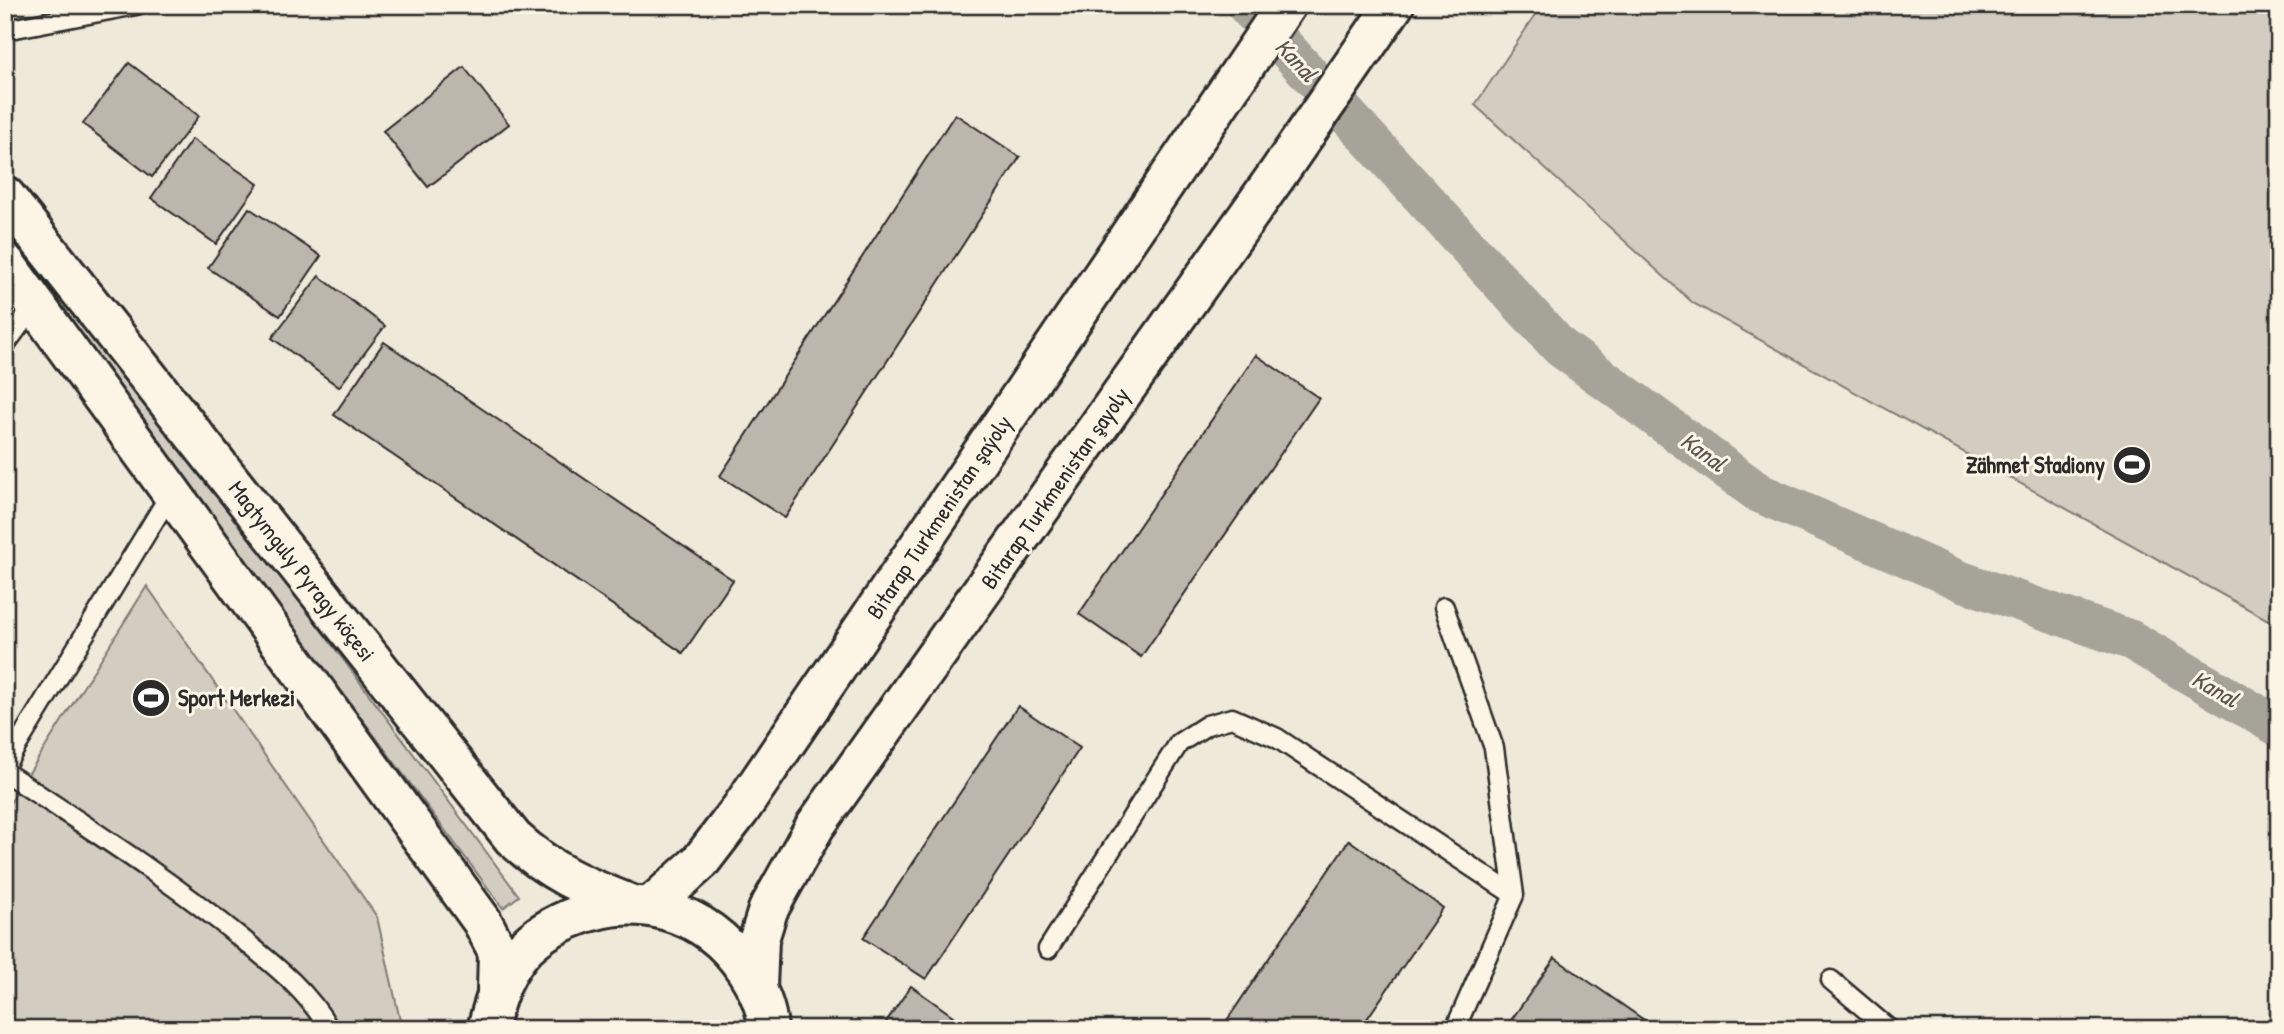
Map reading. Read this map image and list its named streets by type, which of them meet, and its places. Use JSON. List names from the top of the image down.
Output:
{
  "streets": {
    "main road": ["Bitarap Turkmenistan şayoly", "Bitarap Turkmenistan şaýoly", "Magtymguly Pyragy köçesi"]
  },
  "crossings": [
    ["Bitarap Turkmenistan şayoly", "Magtymguly Pyragy köçesi"],
    ["Bitarap Turkmenistan şaýoly", "Magtymguly Pyragy köçesi"]
  ],
  "water": ["Kanal"],
  "places": {
    "sports": ["Zähmet Stadiony", "Sport Merkezi"]
  }
}
